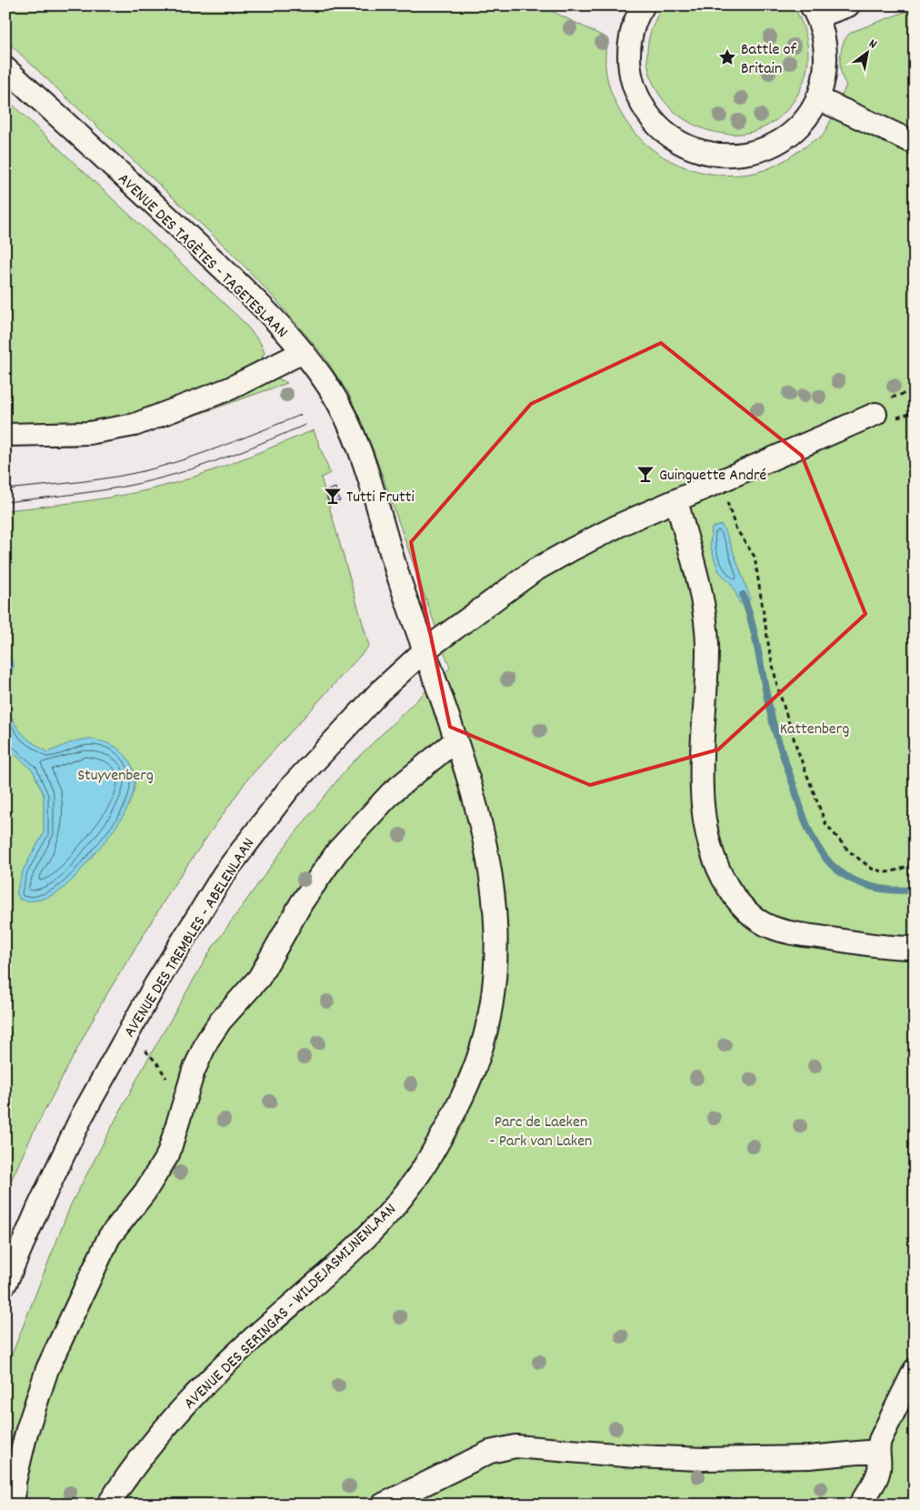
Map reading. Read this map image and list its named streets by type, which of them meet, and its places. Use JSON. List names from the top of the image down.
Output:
{
  "streets": {
    "street": ["AVENUE DES TAGÈTES - TAGETESLAAN", "AVENUE DES TREMBLES - ABELENLAAN", "AVENUE DES SERINGAS - WILDEJASMIJNENLAAN"]
  },
  "crossings": [
    ["AVENUE DES TAGÈTES - TAGETESLAAN", "AVENUE DES TREMBLES - ABELENLAAN"],
    ["AVENUE DES TAGÈTES - TAGETESLAAN", "AVENUE DES SERINGAS - WILDEJASMIJNENLAAN"],
    ["AVENUE DES TREMBLES - ABELENLAAN", "AVENUE DES SERINGAS - WILDEJASMIJNENLAAN"]
  ],
  "parks": ["Kattenberg", "Stuyvenberg", "Parc de Laeken - Park van Laken"],
  "places": {
    "place": ["Battle of Britain"],
    "bar": ["Guinguette André", "Tutti Frutti"]
  },
  "north": "top right"
}
